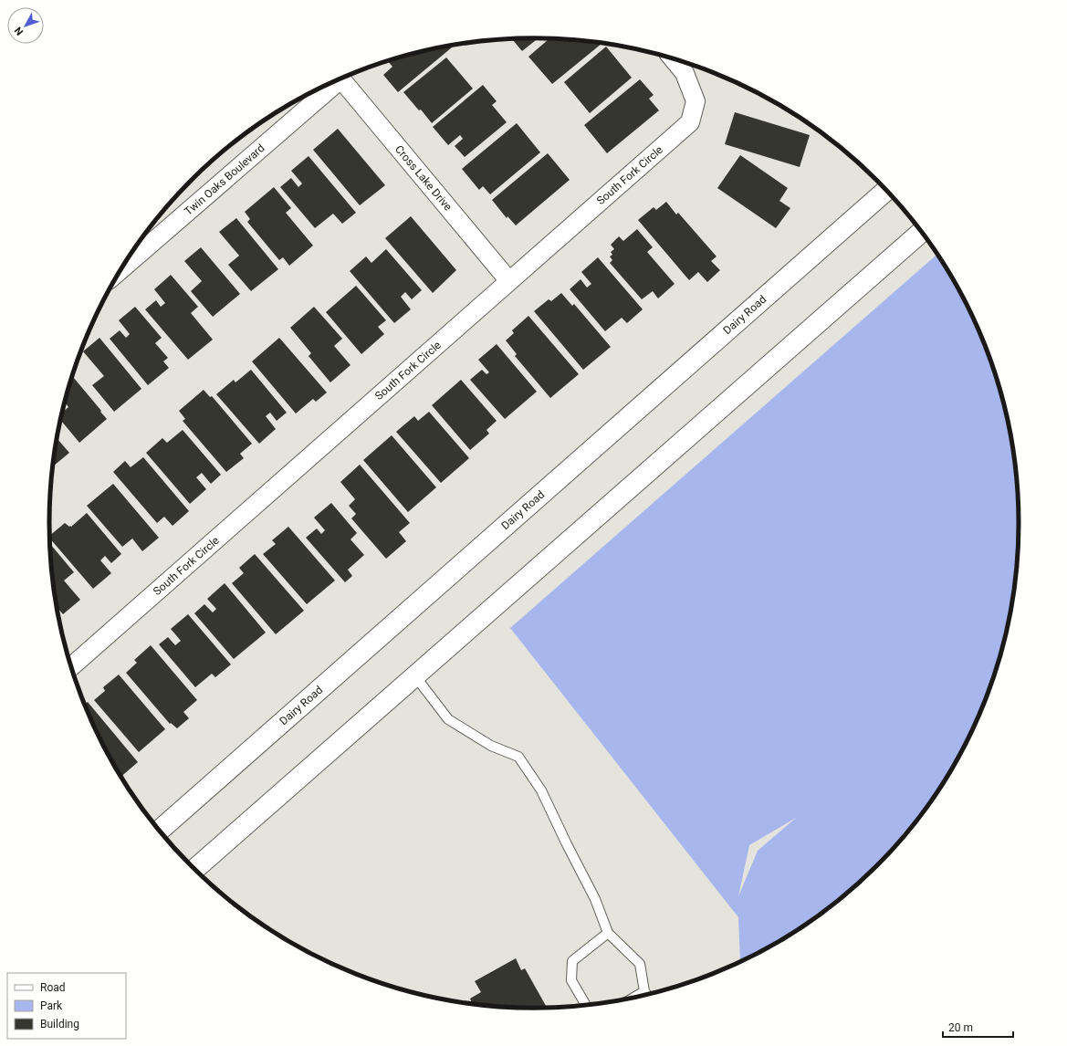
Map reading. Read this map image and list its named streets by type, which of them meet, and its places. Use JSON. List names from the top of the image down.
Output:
{
  "streets": {
    "street": [
      "South Fork Circle",
      "Cross Lake Drive",
      "Twin Oaks Boulevard",
      "Dairy Road"
    ]
  },
  "crossings": [
    ["South Fork Circle", "Cross Lake Drive"]
  ],
  "legend": ["Road", "Park", "Building"],
  "scale_bar": "20 m",
  "north": "bottom left"
}
